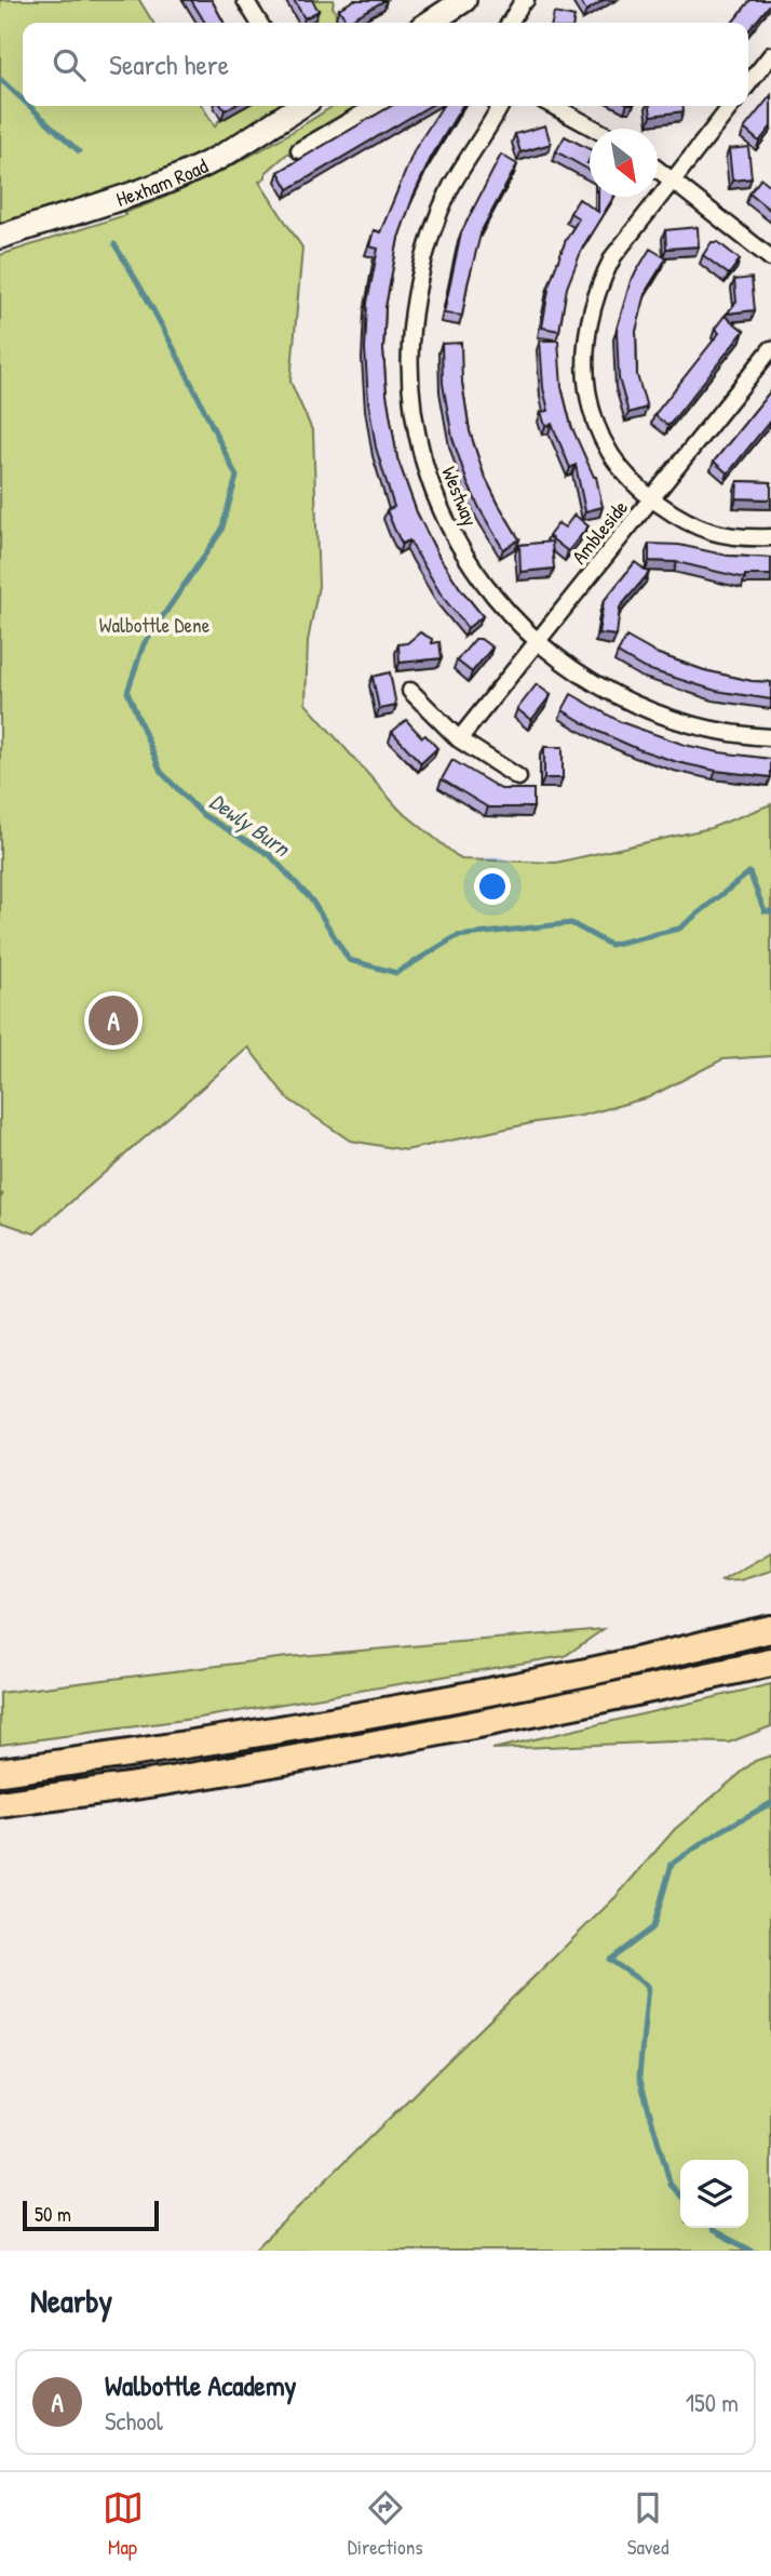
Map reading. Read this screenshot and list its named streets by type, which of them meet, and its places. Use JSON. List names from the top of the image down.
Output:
{
  "streets": {
    "main road": ["Hexham Road"],
    "street": ["Westway", "Ambleside"]
  },
  "crossings": [
    ["Westway", "Ambleside"]
  ],
  "water": ["Dewly Burn"],
  "parks": ["Walbottle Dene"],
  "scale_bar": "50 m",
  "north": "bottom right",
  "page": {
    "search": "Search here",
    "pins": "A",
    "scale": "50 m",
    "heading": "Nearby",
    "list": [
      {
        "mark": "A",
        "name": "Walbottle Academy",
        "note": "School",
        "value": "150 m"
      }
    ],
    "nav": ["Map", "Directions", "Saved"]
  }
}
